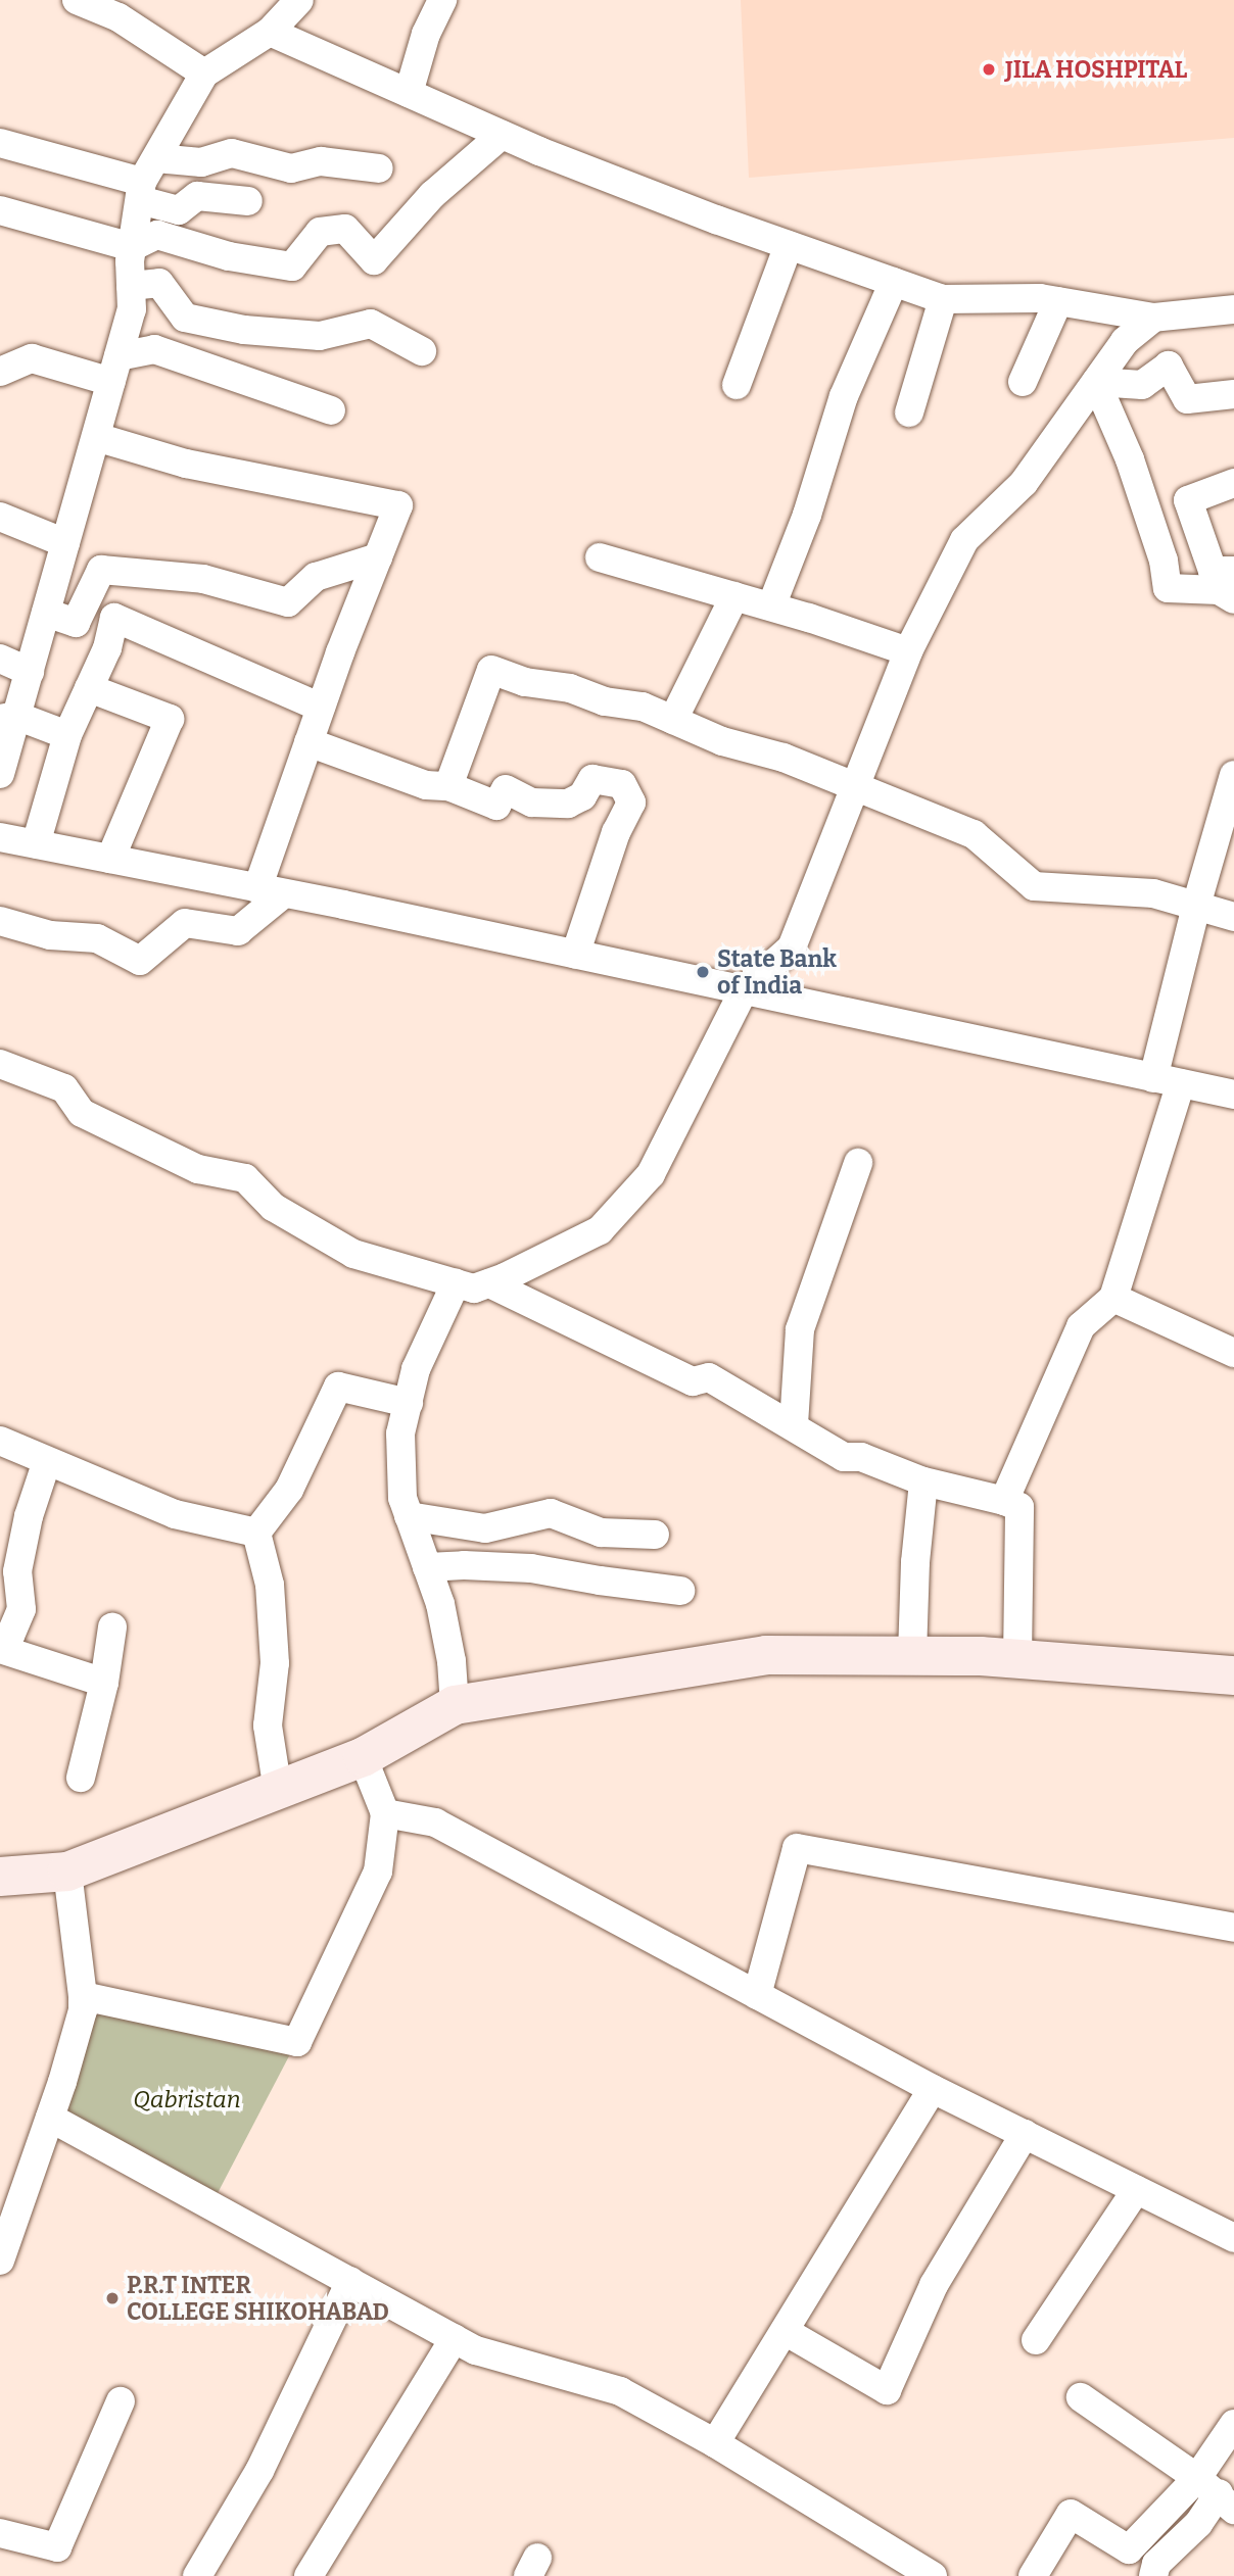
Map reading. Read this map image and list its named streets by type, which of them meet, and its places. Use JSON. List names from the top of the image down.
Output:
{
  "parks": ["Qabristan"],
  "places": ["JILA HOSHPITAL", "State Bank of India", "P.R.T INTER COLLEGE SHIKOHABAD"]
}
